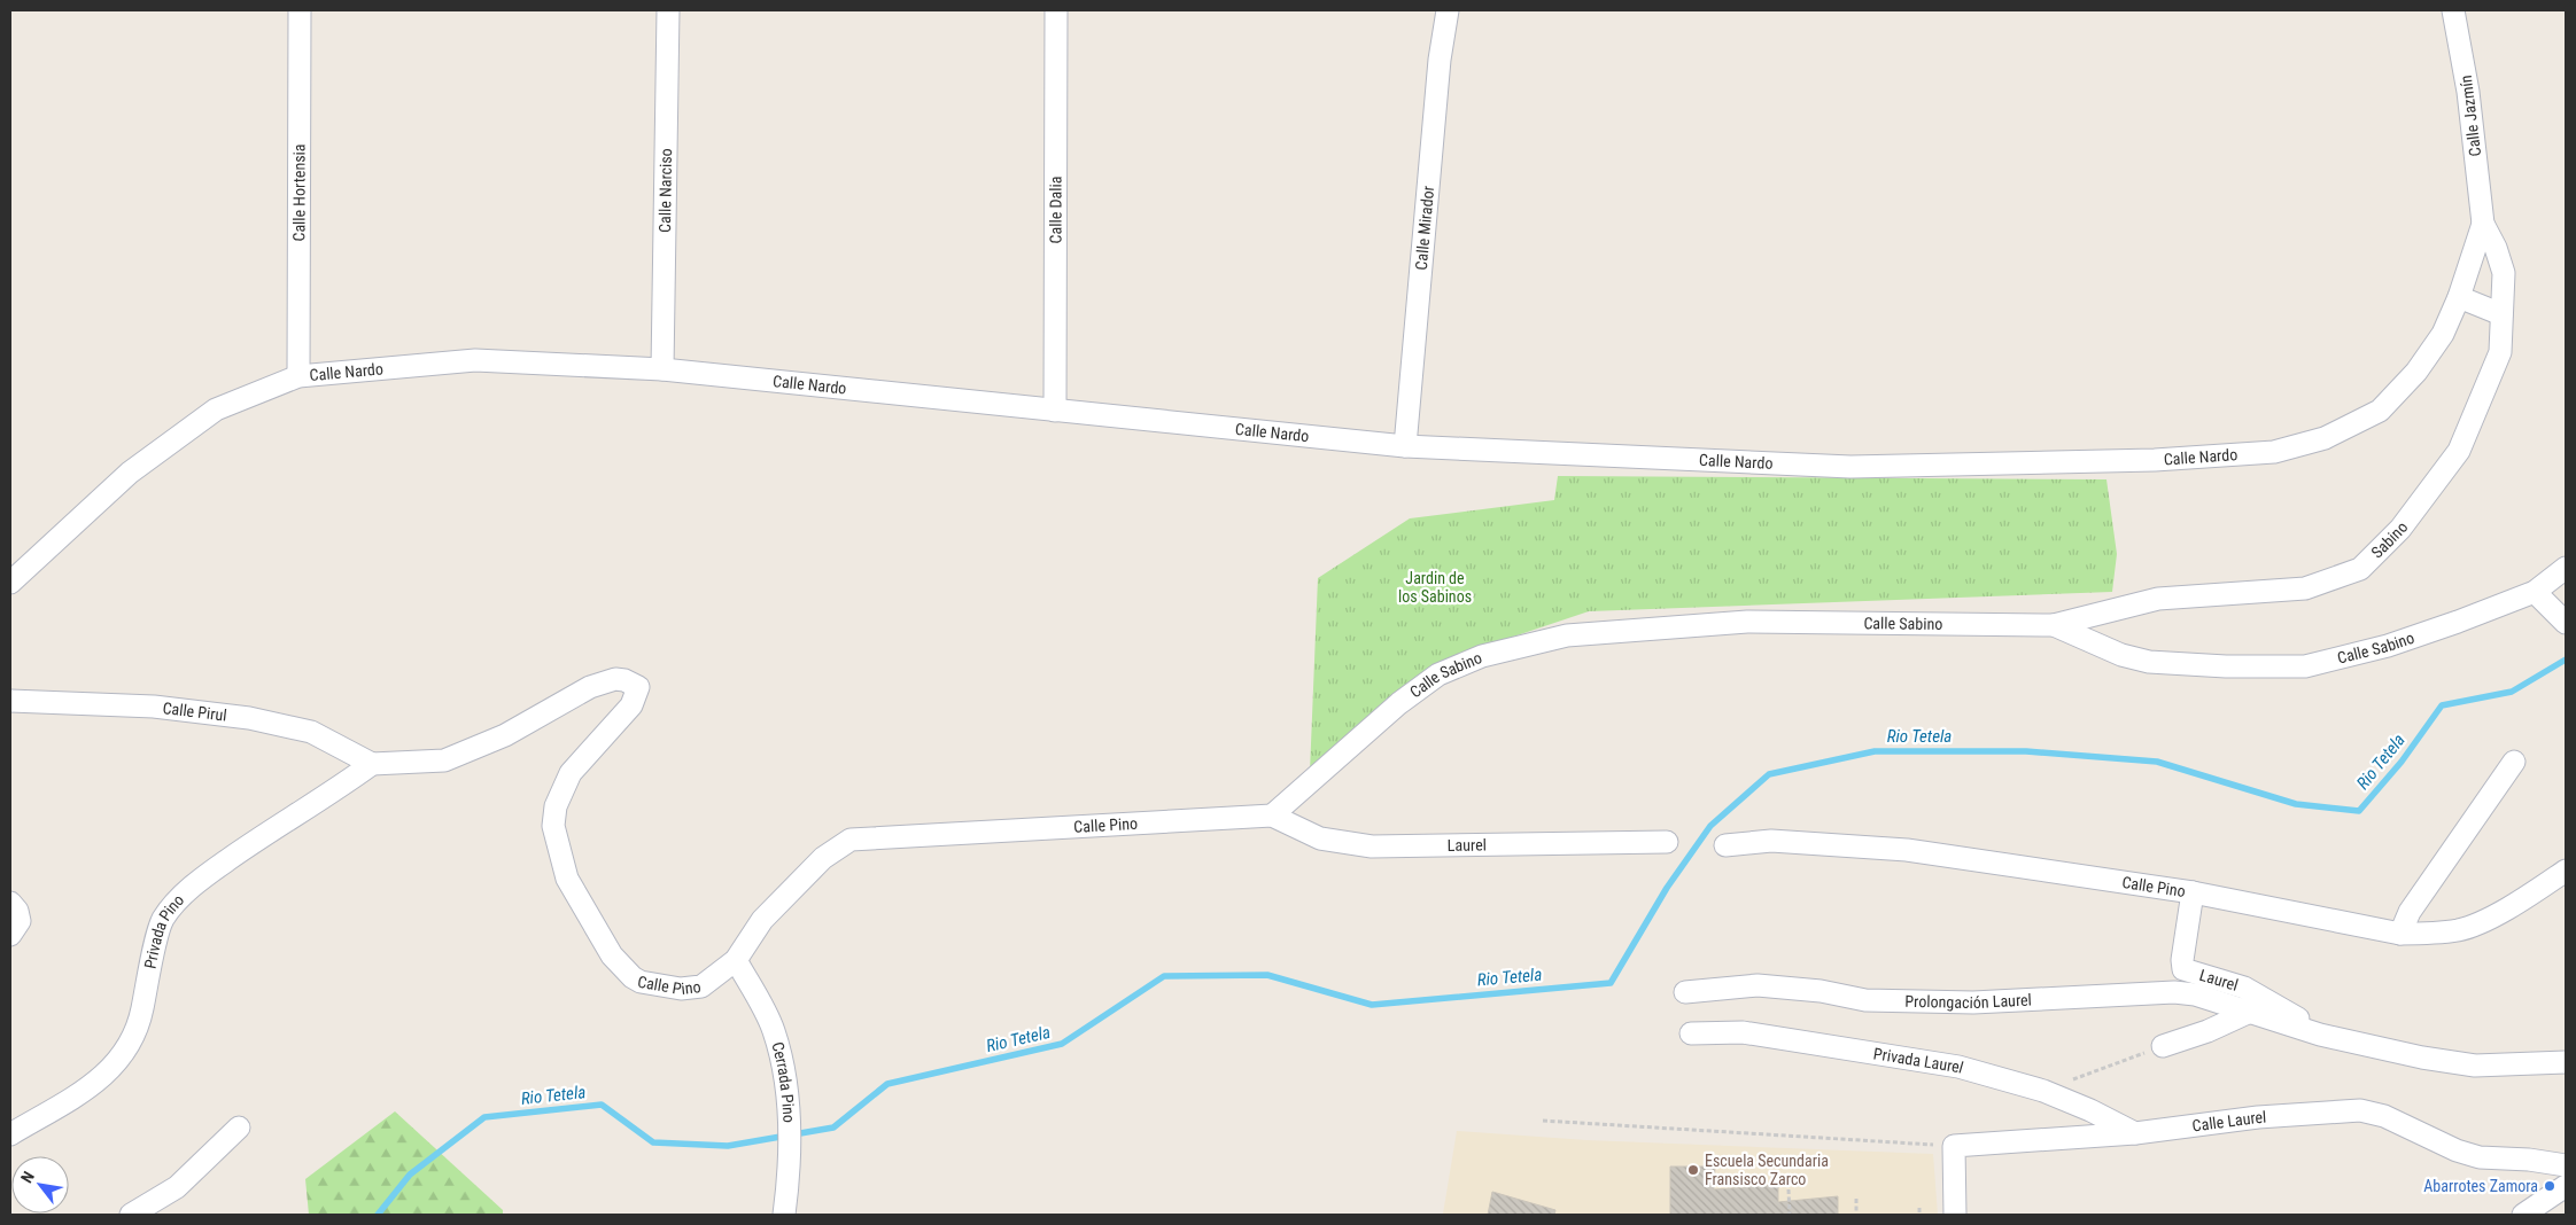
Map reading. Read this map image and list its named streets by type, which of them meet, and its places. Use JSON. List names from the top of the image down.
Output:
{
  "streets": {
    "street": [
      "Calle Jazmín",
      "Calle Narciso",
      "Calle Hortensia",
      "Calle Dalia",
      "Calle Mirador",
      "Calle Nardo",
      "Sabino",
      "Calle Sabino",
      "Calle Pirul",
      "Calle Pino",
      "Laurel",
      "Privada Pino",
      "Prolongación Laurel",
      "Privada Laurel",
      "Cerrada Pino",
      "Calle Laurel"
    ]
  },
  "crossings": [
    ["Calle Jazmín", "Calle Nardo"],
    ["Calle Jazmín", "Sabino"],
    ["Calle Narciso", "Calle Nardo"],
    ["Calle Hortensia", "Calle Nardo"],
    ["Calle Dalia", "Calle Nardo"],
    ["Calle Mirador", "Calle Nardo"],
    ["Calle Nardo", "Sabino"],
    ["Sabino", "Calle Sabino"],
    ["Calle Sabino", "Calle Pino"],
    ["Calle Sabino", "Laurel"],
    ["Calle Pirul", "Calle Pino"],
    ["Calle Pirul", "Privada Pino"],
    ["Calle Pino", "Laurel"],
    ["Calle Pino", "Privada Pino"],
    ["Calle Pino", "Cerrada Pino"],
    ["Privada Laurel", "Calle Laurel"]
  ],
  "water": ["Rio Tetela"],
  "parks": ["Jardin de los Sabinos"],
  "places": ["Escuela Secundaria Fransisco Zarco", "Abarrotes Zamora"],
  "north": "top left"
}
